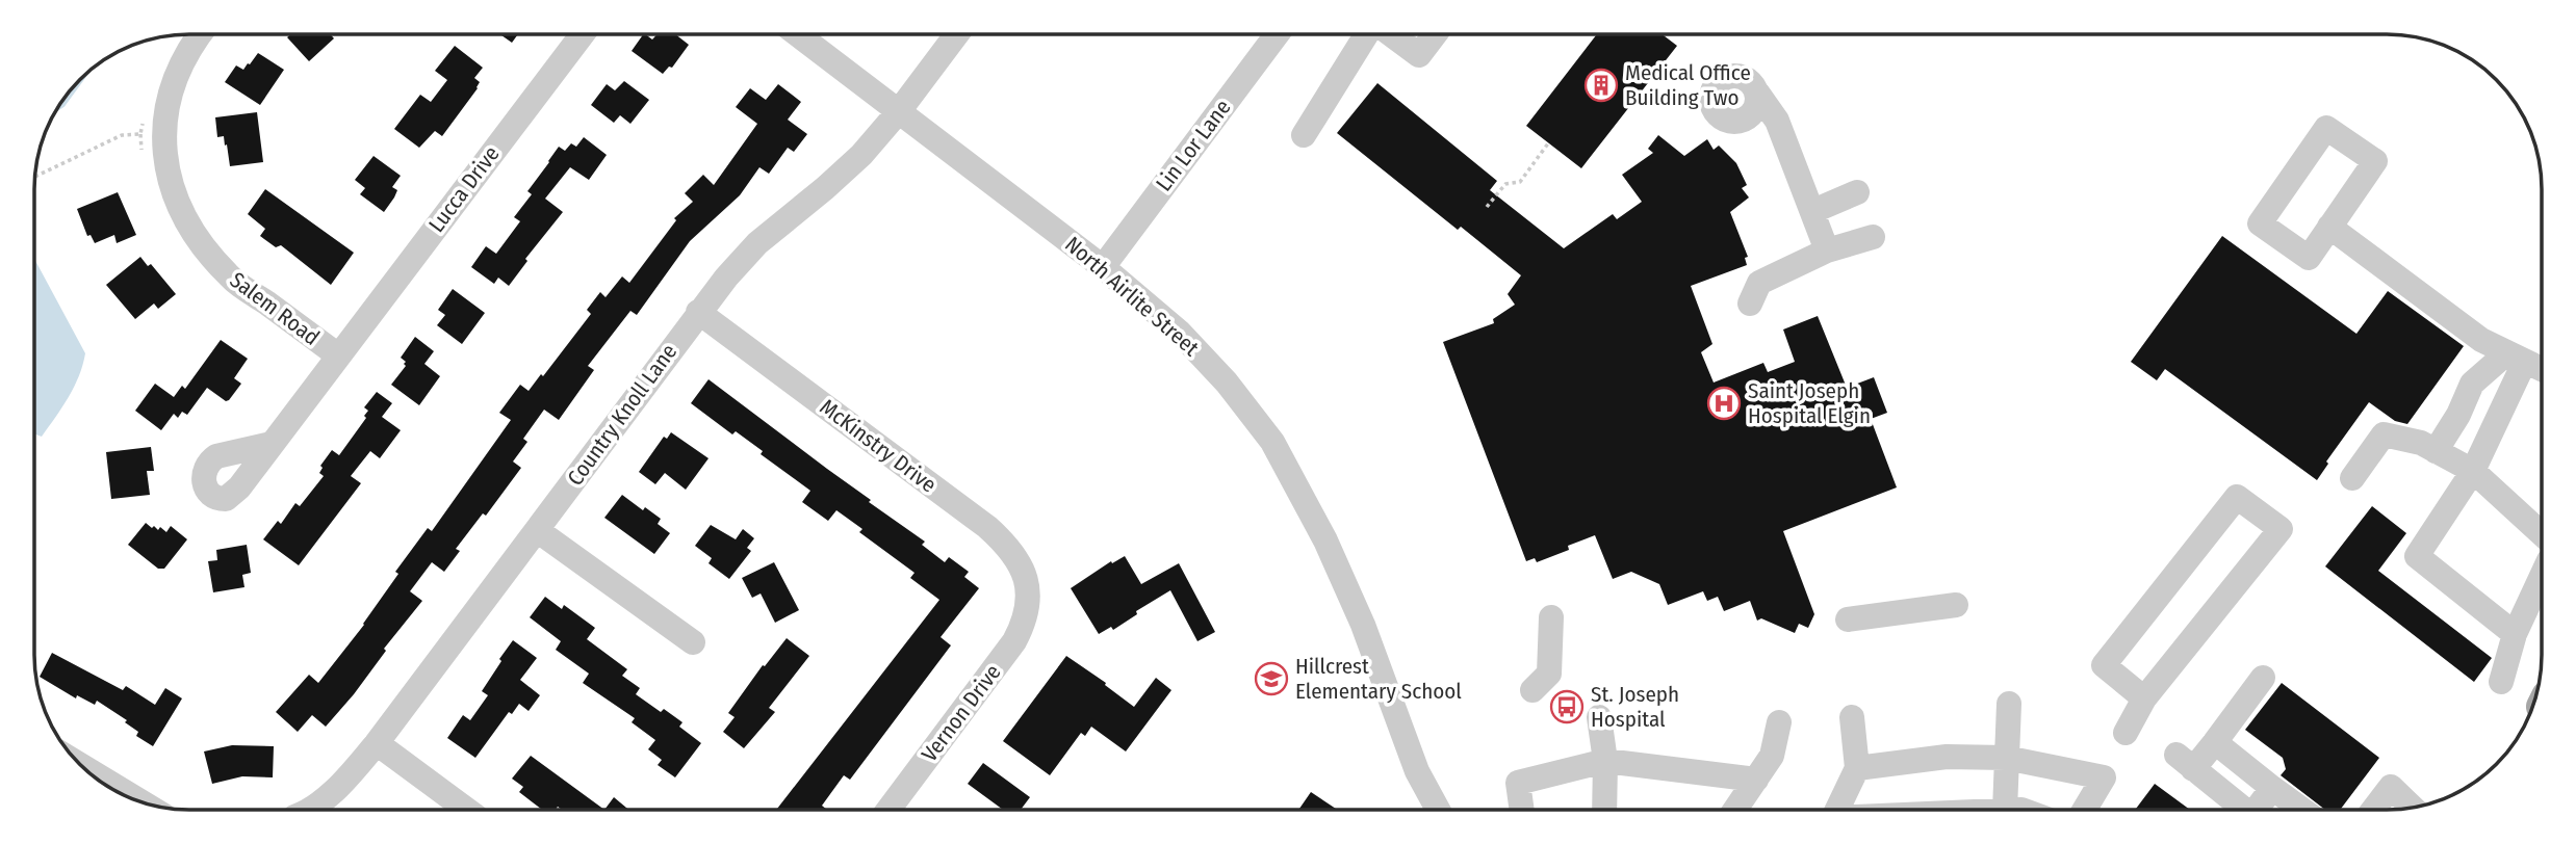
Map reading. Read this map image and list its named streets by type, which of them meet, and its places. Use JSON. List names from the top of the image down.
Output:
{
  "streets": {
    "street": [
      "Lin Lor Lane",
      "Lucca Drive",
      "North Airlite Street",
      "Salem Road",
      "Country Knoll Lane",
      "McKinstry Drive",
      "Vernon Drive"
    ]
  },
  "crossings": [
    ["Lin Lor Lane", "North Airlite Street"],
    ["Lucca Drive", "Salem Road"],
    ["North Airlite Street", "Country Knoll Lane"],
    ["Country Knoll Lane", "McKinstry Drive"],
    ["McKinstry Drive", "Vernon Drive"]
  ],
  "places": {
    "building": ["Medical Office Building Two"],
    "hospital": ["Saint Joseph Hospital Elgin"],
    "school or university": ["Hillcrest Elementary School"],
    "bus stop": ["St. Joseph Hospital"]
  }
}
